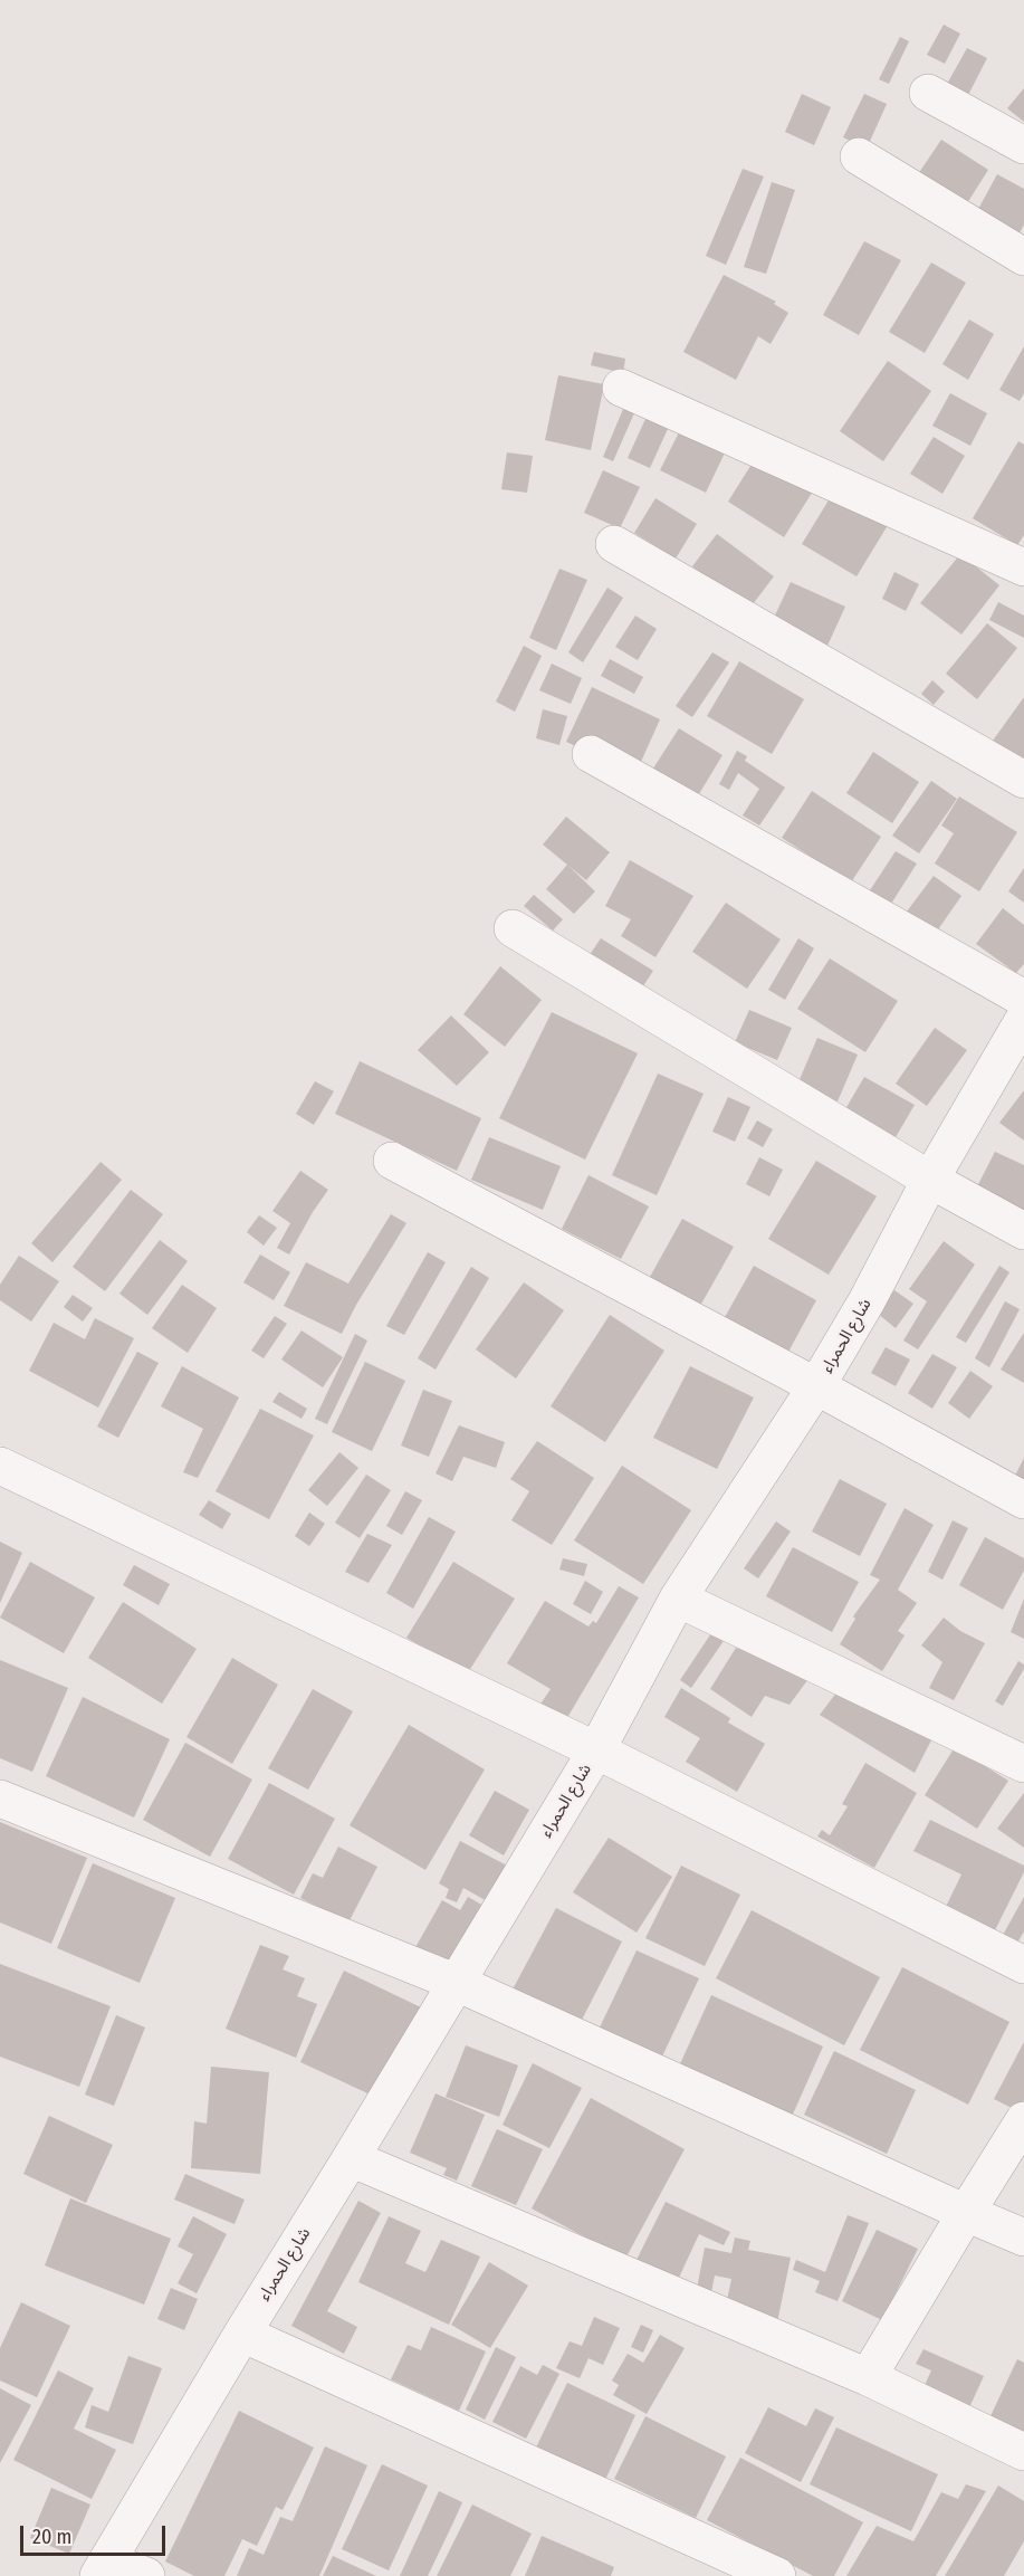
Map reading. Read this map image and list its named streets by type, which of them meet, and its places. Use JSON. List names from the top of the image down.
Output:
{
  "streets": {
    "street": ["شارع الحمراء"]
  },
  "scale_bar": "20 m"
}
